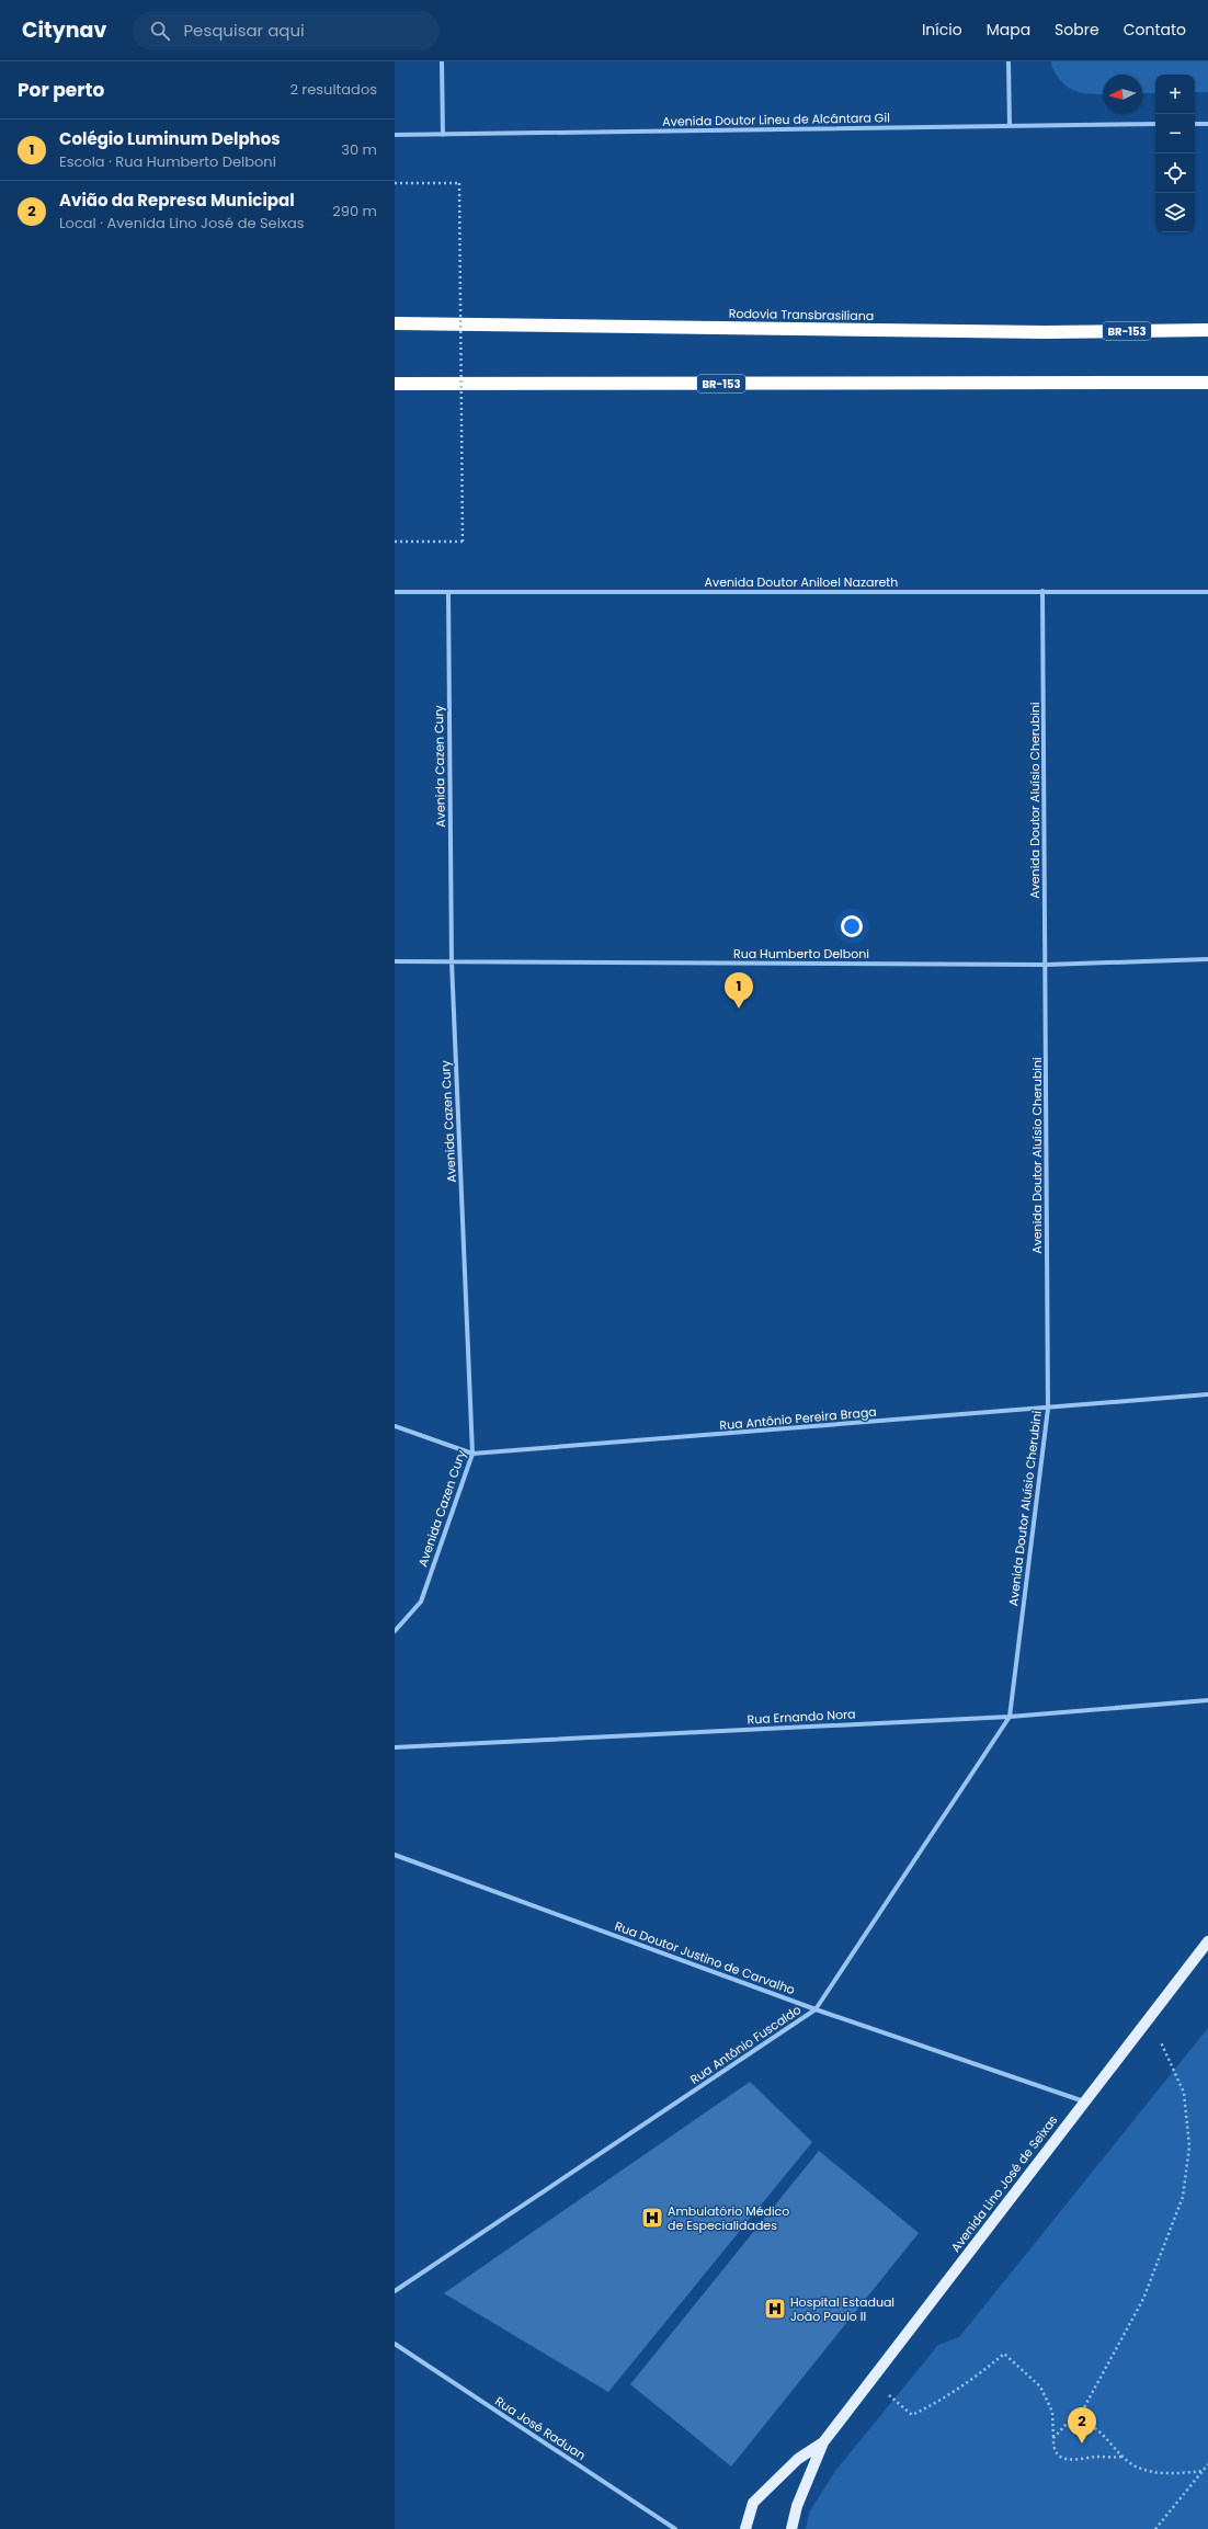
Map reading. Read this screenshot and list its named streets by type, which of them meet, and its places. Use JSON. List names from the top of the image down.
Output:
{
  "streets": {
    "highway": ["Rodovia Transbrasiliana", "BR-153"],
    "main road": ["Avenida Lino José de Seixas"],
    "street": [
      "Avenida Doutor Lineu de Alcântara Gil",
      "Avenida Doutor Aniloel Nazareth",
      "Avenida Cazen Cury",
      "Avenida Doutor Aluísio Cherubini",
      "Rua Humberto Delboni",
      "Rua Antônio Pereira Braga",
      "Rua Ernando Nora",
      "Rua Doutor Justino de Carvalho",
      "Rua Antônio Fuscaldo",
      "Rua José Raduan"
    ]
  },
  "crossings": [
    ["Avenida Doutor Aniloel Nazareth", "Avenida Cazen Cury"],
    ["Avenida Doutor Aniloel Nazareth", "Avenida Doutor Aluísio Cherubini"],
    ["Avenida Cazen Cury", "Rua Humberto Delboni"],
    ["Avenida Cazen Cury", "Rua Antônio Pereira Braga"],
    ["Avenida Doutor Aluísio Cherubini", "Rua Humberto Delboni"],
    ["Avenida Doutor Aluísio Cherubini", "Rua Antônio Pereira Braga"],
    ["Avenida Doutor Aluísio Cherubini", "Rua Ernando Nora"],
    ["Avenida Doutor Aluísio Cherubini", "Rua Antônio Fuscaldo"],
    ["Rua Ernando Nora", "Rua Antônio Fuscaldo"],
    ["Rua Doutor Justino de Carvalho", "Rua Antônio Fuscaldo"],
    ["Rua Doutor Justino de Carvalho", "Avenida Lino José de Seixas"]
  ],
  "places": {
    "hospital": ["Ambulatório Médico de Especialidades", "Hospital Estadual João Paulo II"]
  },
  "north": "left",
  "page": {
    "header": "Citynav",
    "search": "Pesquisar aqui",
    "nav": [
      "Início",
      "Mapa",
      "Sobre",
      "Contato"
    ],
    "heading": ["Por perto", "2 resultados"],
    "map_buttons": ["+", "−"],
    "list": [
      {
        "mark": "1",
        "name": "Colégio Luminum Delphos",
        "note": "Escola · Rua Humberto Delboni",
        "value": "30 m"
      },
      {
        "mark": "2",
        "name": "Avião da Represa Municipal",
        "note": "Local · Avenida Lino José de Seixas",
        "value": "290 m"
      }
    ],
    "pins": ["1", "2"]
  }
}
